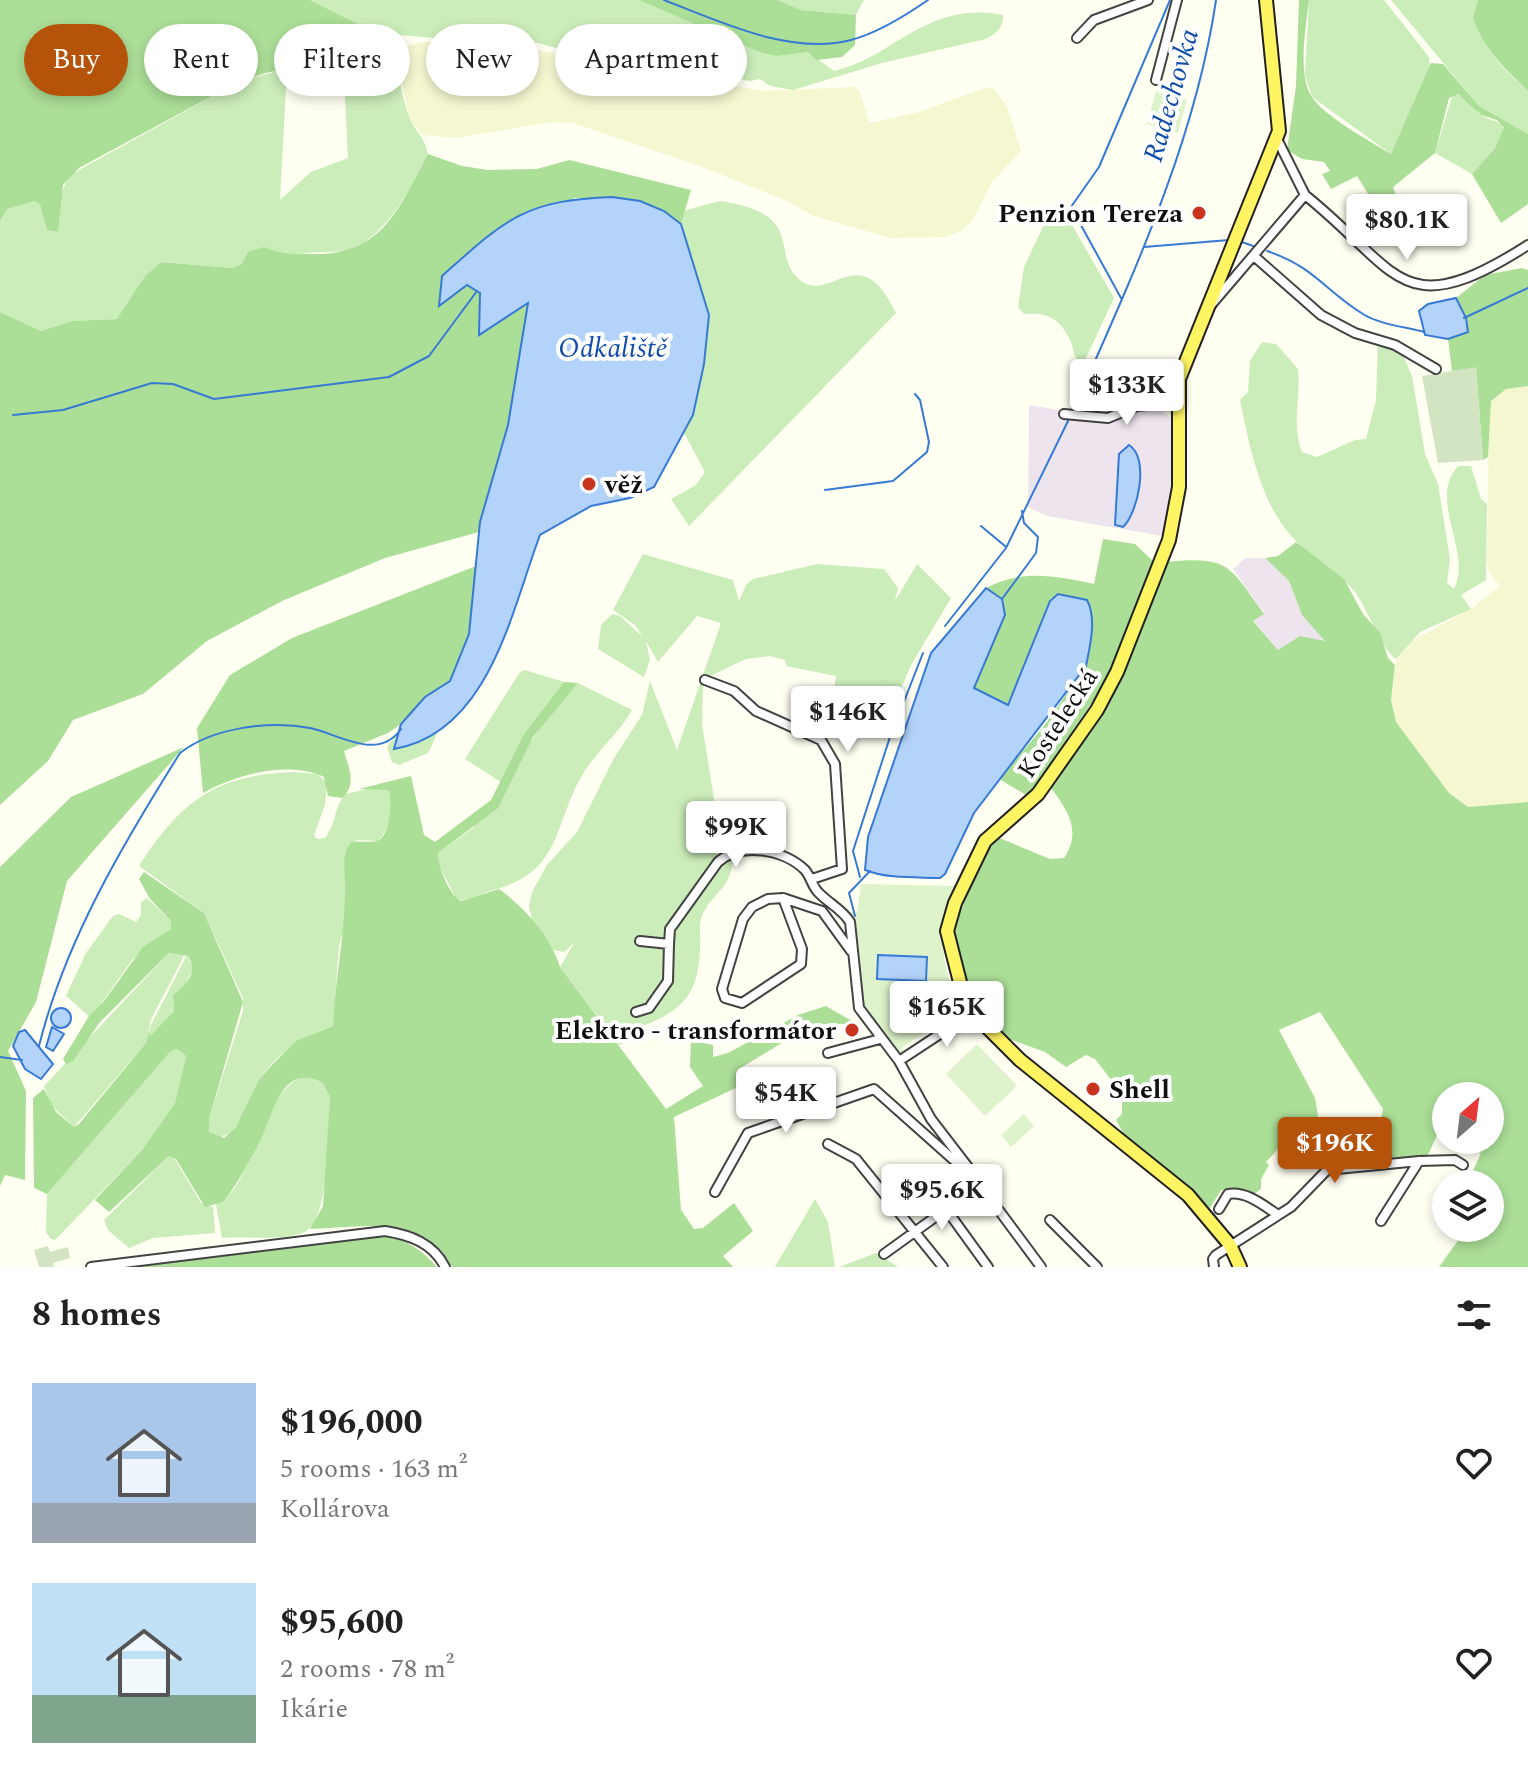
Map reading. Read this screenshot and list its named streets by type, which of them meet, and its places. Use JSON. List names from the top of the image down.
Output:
{
  "streets": {
    "main road": ["Kostelecká"]
  },
  "water": ["Radechovka", "Odkaliště"],
  "places": [
    "Penzion Tereza",
    "věž",
    "Elektro - transformátor",
    "Shell"
  ],
  "north": "top right",
  "page": {
    "chip": [
      "Buy",
      "Rent",
      "Filters",
      "New",
      "Apartment"
    ],
    "price": [
      "$80.1K",
      "$133K",
      "$146K",
      "$99K",
      "$165K",
      "$54K",
      "$196K",
      "$95.6K"
    ],
    "heading": "8 homes",
    "list": [
      {
        "name": "$196,000",
        "note": "5 rooms · 163 m² · Kollárova"
      },
      {
        "name": "$95,600",
        "note": "2 rooms · 78 m² · Ikárie"
      }
    ]
  }
}
